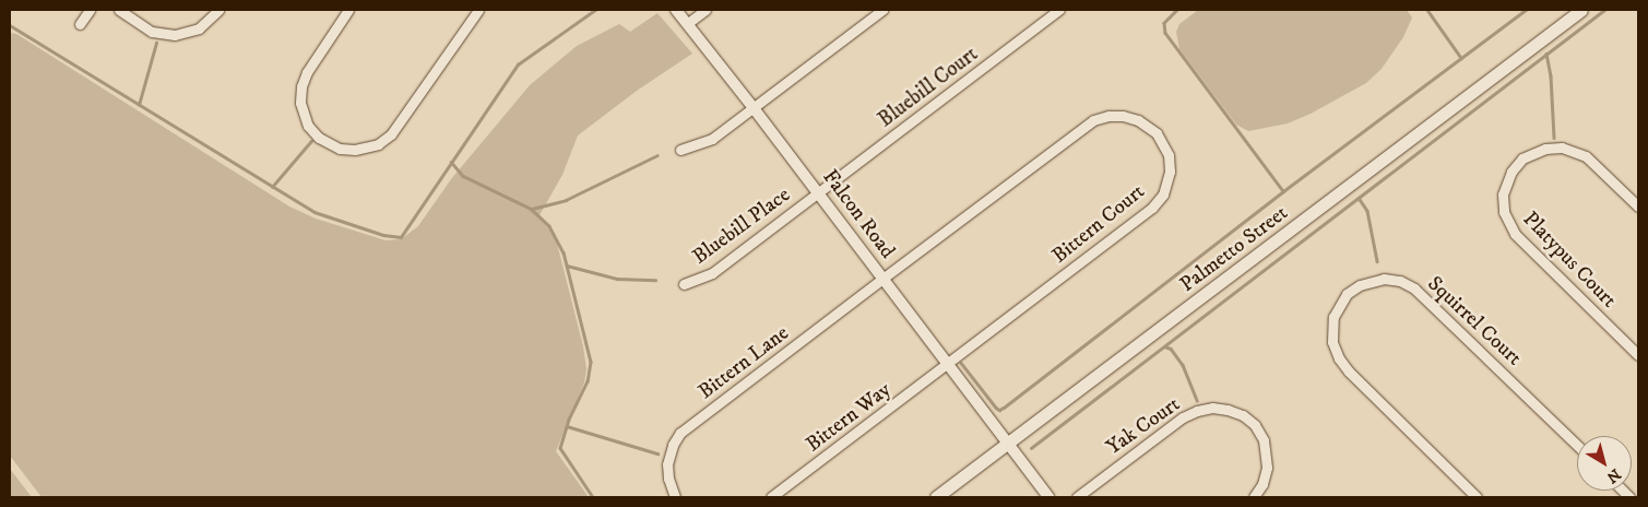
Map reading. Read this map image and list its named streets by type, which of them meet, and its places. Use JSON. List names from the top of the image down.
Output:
{
  "streets": {
    "main road": ["Palmetto Street"],
    "street": [
      "Bluebill Court",
      "Falcon Road",
      "Bittern Court",
      "Bluebill Place",
      "Platypus Court",
      "Squirrel Court",
      "Bittern Lane",
      "Bittern Way",
      "Yak Court"
    ]
  },
  "crossings": [
    ["Bluebill Court", "Falcon Road"],
    ["Bluebill Court", "Bluebill Place"],
    ["Falcon Road", "Bittern Court"],
    ["Falcon Road", "Bluebill Place"],
    ["Falcon Road", "Palmetto Street"],
    ["Falcon Road", "Bittern Lane"],
    ["Falcon Road", "Bittern Way"],
    ["Bittern Court", "Bittern Lane"],
    ["Bittern Court", "Bittern Way"]
  ],
  "north": "bottom right"
}
